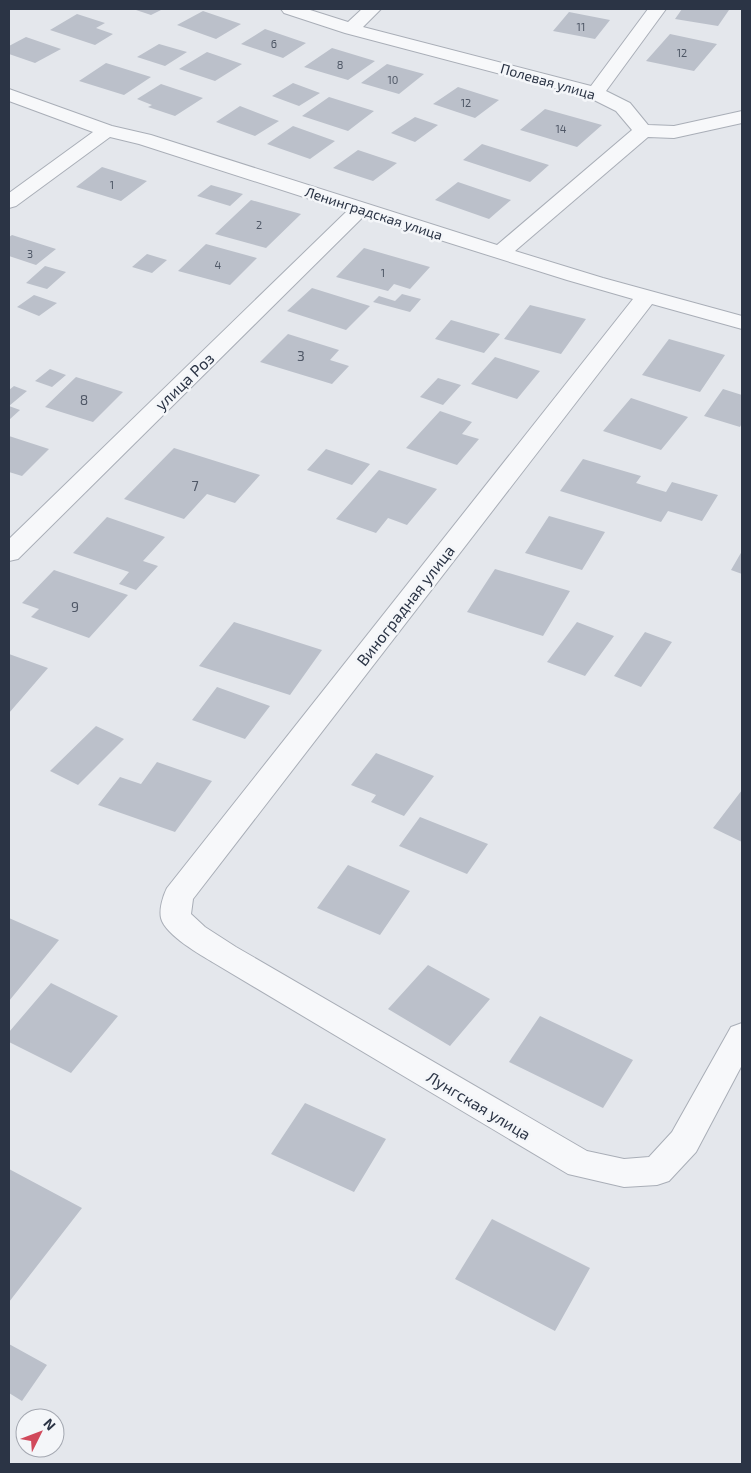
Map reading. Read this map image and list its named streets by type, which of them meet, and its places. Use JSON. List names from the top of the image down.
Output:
{
  "streets": {
    "street": [
      "Полевая улица",
      "Ленинградская улица",
      "улица Роз",
      "Виноградная улица",
      "Лунгская улица"
    ]
  },
  "crossings": [
    ["Ленинградская улица", "улица Роз"],
    ["Ленинградская улица", "Виноградная улица"],
    ["Виноградная улица", "Лунгская улица"]
  ],
  "house_numbers": [
    "11",
    "6",
    "12",
    "8",
    "10",
    "12",
    "14",
    "1",
    "2",
    "3",
    "4",
    "1",
    "3",
    "8",
    "7",
    "9"
  ],
  "north": "top right"
}
